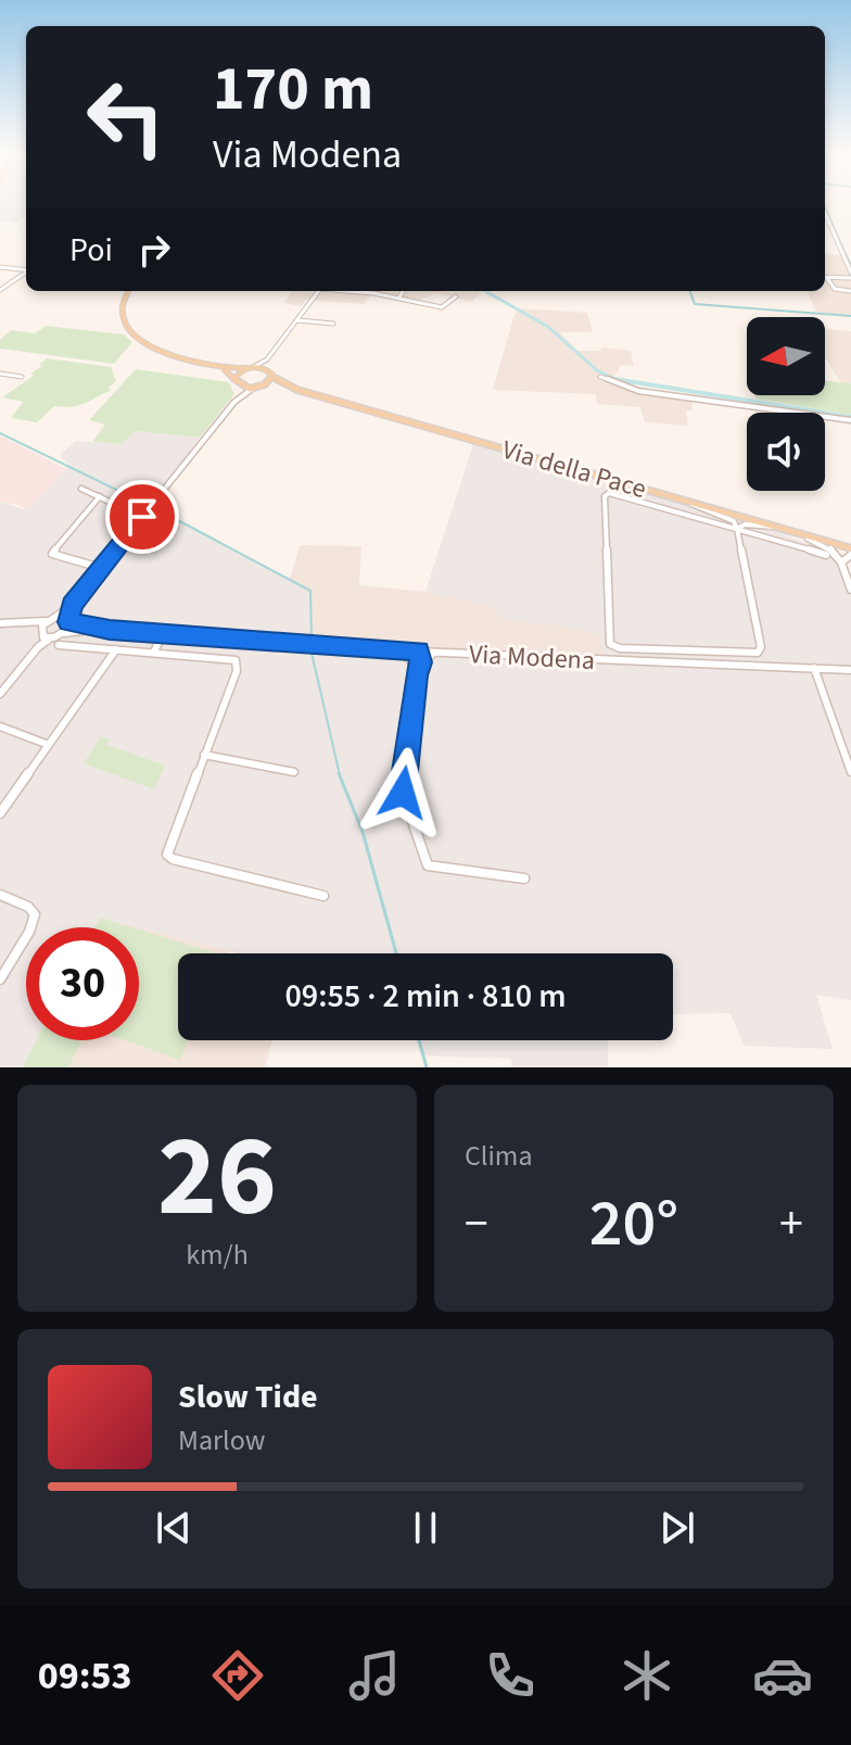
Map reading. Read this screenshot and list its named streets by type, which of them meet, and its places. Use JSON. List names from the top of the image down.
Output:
{
  "streets": {
    "main road": ["Via della Pace"],
    "street": ["Via Modena"]
  },
  "north": "left",
  "page": {
    "turn": ["170 m", "Via Modena"],
    "then": "Poi",
    "limit": "30",
    "trip": "09:55 · 2 min · 810 m",
    "tile": [
      ["26", "km/h"],
      "Clima"
    ],
    "heat": ["−", "20°", "+"],
    "song": ["Slow Tide", "Marlow"],
    "tabs": "09:53"
  }
}
